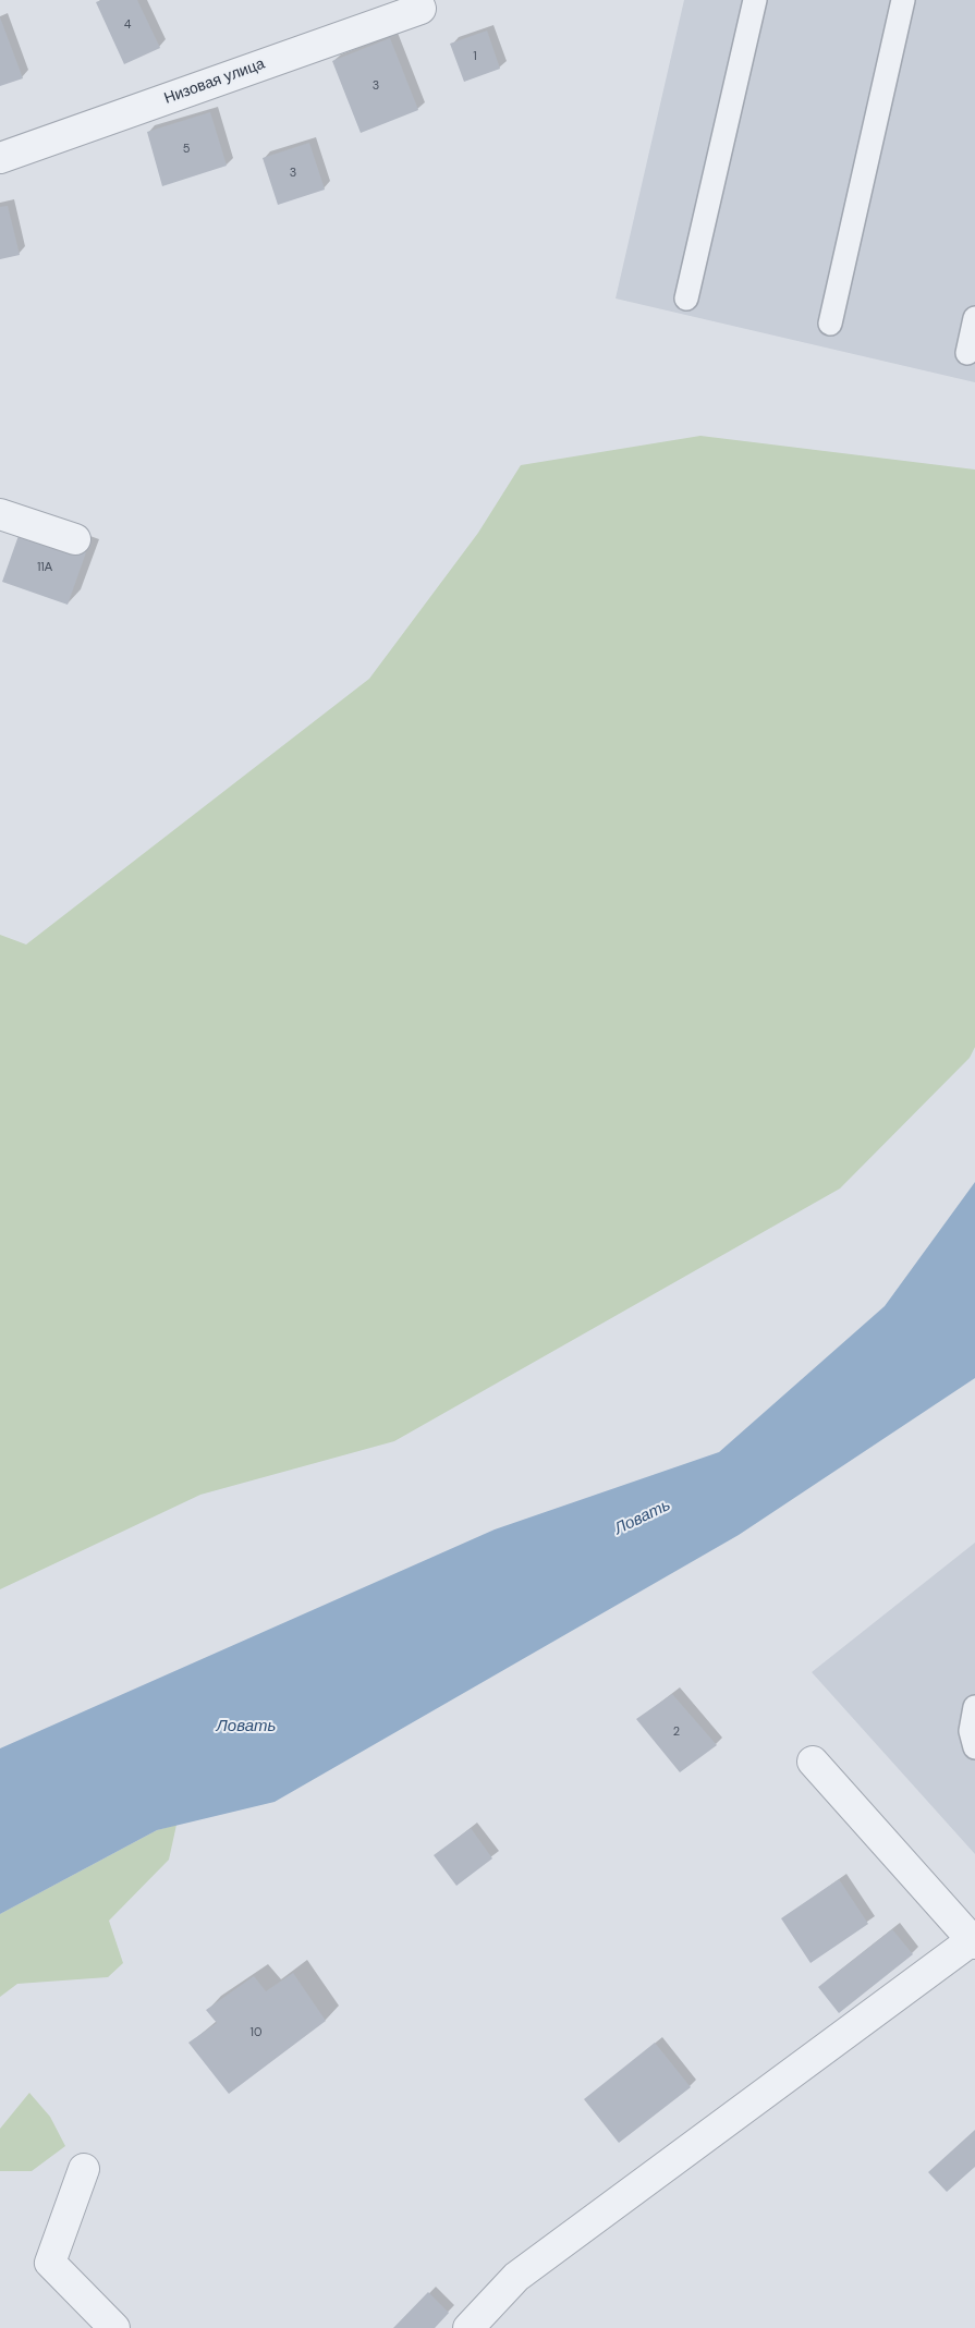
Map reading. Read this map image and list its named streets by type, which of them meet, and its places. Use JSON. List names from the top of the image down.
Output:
{
  "streets": {
    "street": ["Низовая улица"]
  },
  "water": ["Ловать"],
  "house_numbers": [
    "4",
    "1",
    "3",
    "5",
    "3",
    "11А",
    "2",
    "10"
  ]
}
